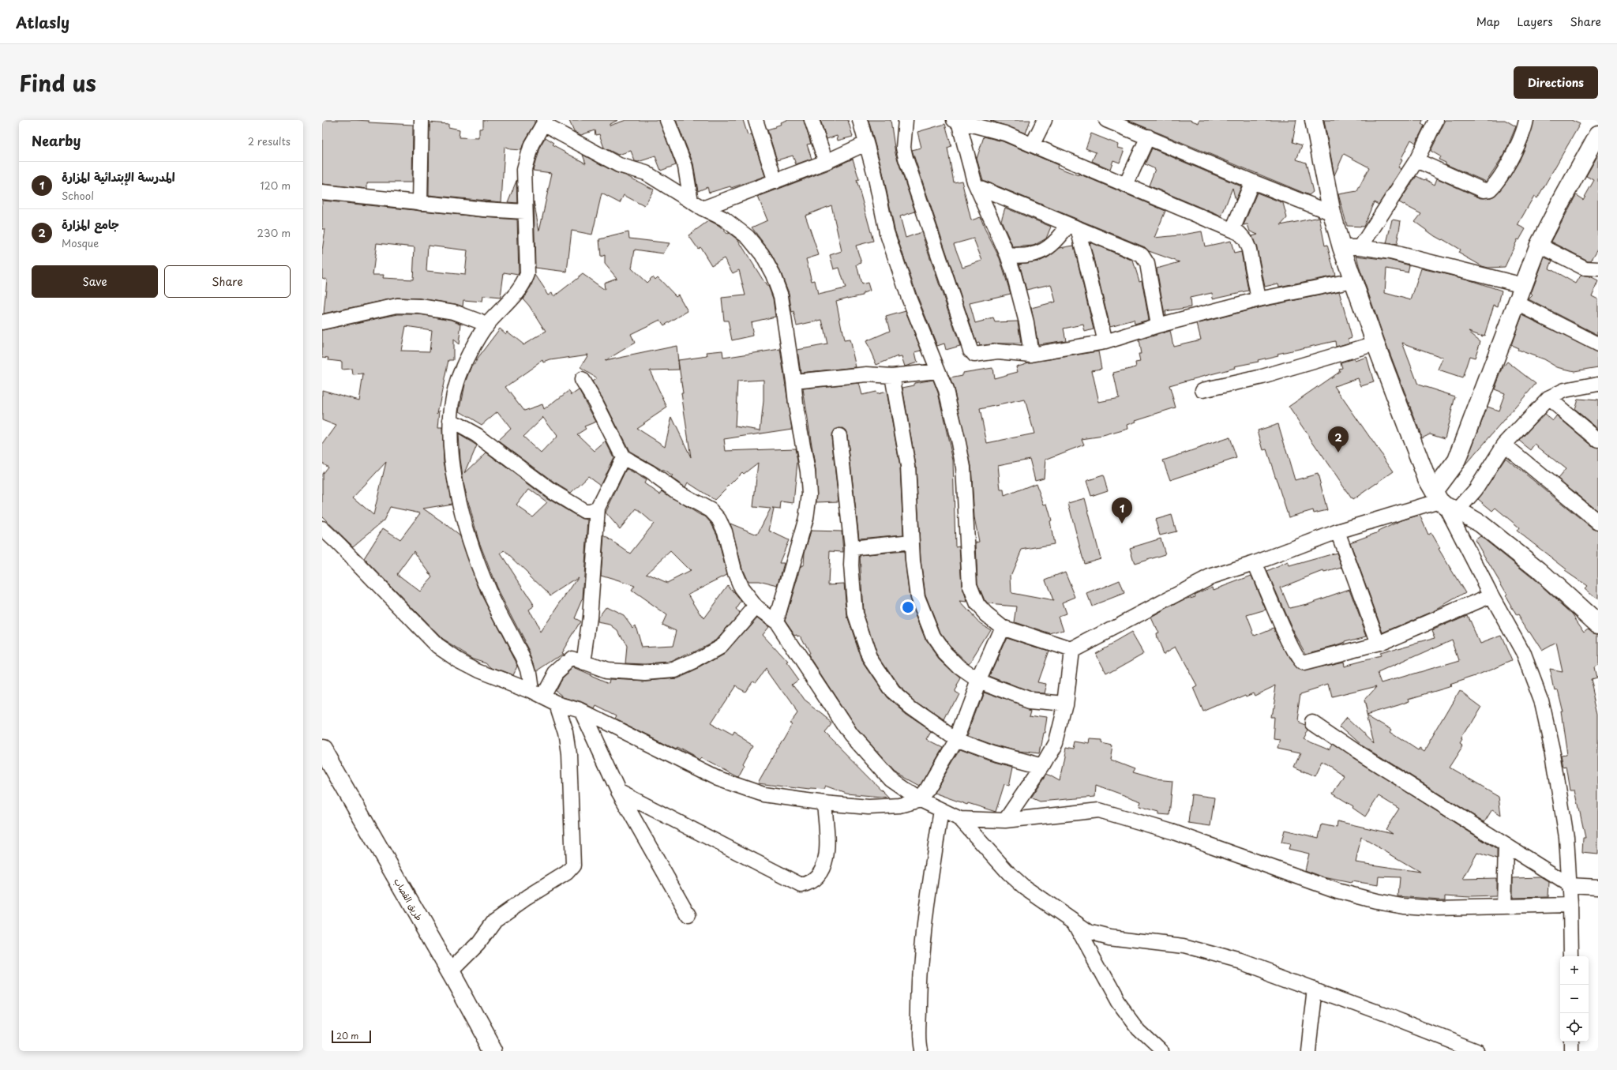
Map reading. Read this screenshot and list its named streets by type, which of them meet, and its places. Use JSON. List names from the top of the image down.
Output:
{
  "streets": {
    "street": ["طريق القصاب"]
  },
  "scale_bar": "20 m",
  "page": {
    "header": "Atlasly",
    "nav": ["Map", "Layers", "Share"],
    "title": "Find us",
    "buttons": [
      "Directions",
      ["Save", "Share"]
    ],
    "heading": ["Nearby", "2 results"],
    "list": [
      {
        "mark": "1",
        "name": "المدرسة الإبتدائية المزارة",
        "note": "School",
        "value": "120 m"
      },
      {
        "mark": "2",
        "name": "جامع المزارة",
        "note": "Mosque",
        "value": "230 m"
      }
    ],
    "pins": ["2", "1"],
    "map_buttons": ["+", "−"],
    "scale": "20 m"
  }
}
